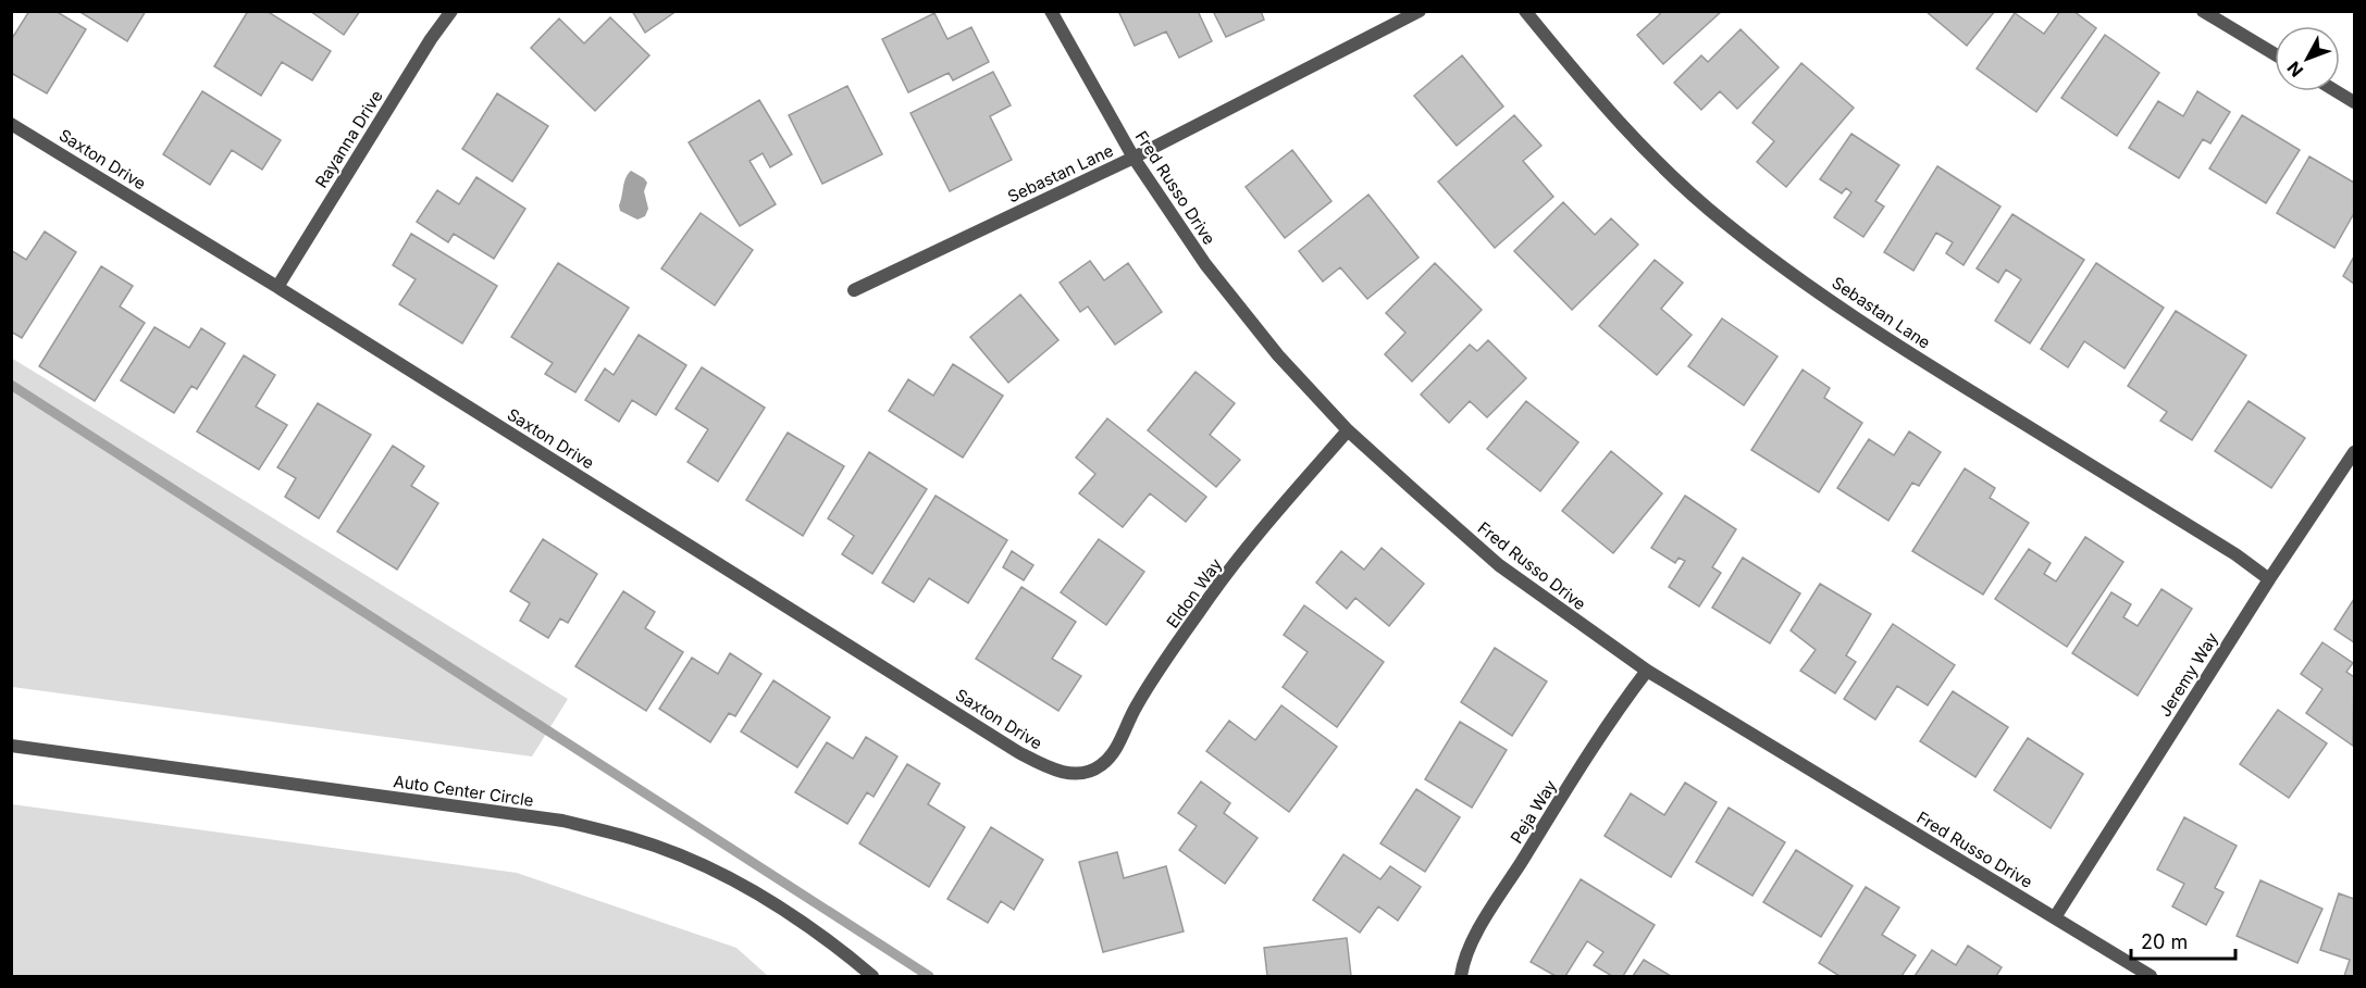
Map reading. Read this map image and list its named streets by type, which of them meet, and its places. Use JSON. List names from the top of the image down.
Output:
{
  "streets": {
    "street": [
      "Rayanna Drive",
      "Saxton Drive",
      "Sebastan Lane",
      "Fred Russo Drive",
      "Eldon Way",
      "Jeremy Way",
      "Auto Center Circle",
      "Peja Way"
    ]
  },
  "crossings": [
    ["Rayanna Drive", "Saxton Drive"],
    ["Saxton Drive", "Eldon Way"],
    ["Sebastan Lane", "Fred Russo Drive"],
    ["Sebastan Lane", "Jeremy Way"],
    ["Fred Russo Drive", "Eldon Way"],
    ["Fred Russo Drive", "Jeremy Way"],
    ["Fred Russo Drive", "Peja Way"]
  ],
  "scale_bar": "20 m",
  "north": "bottom left"
}
